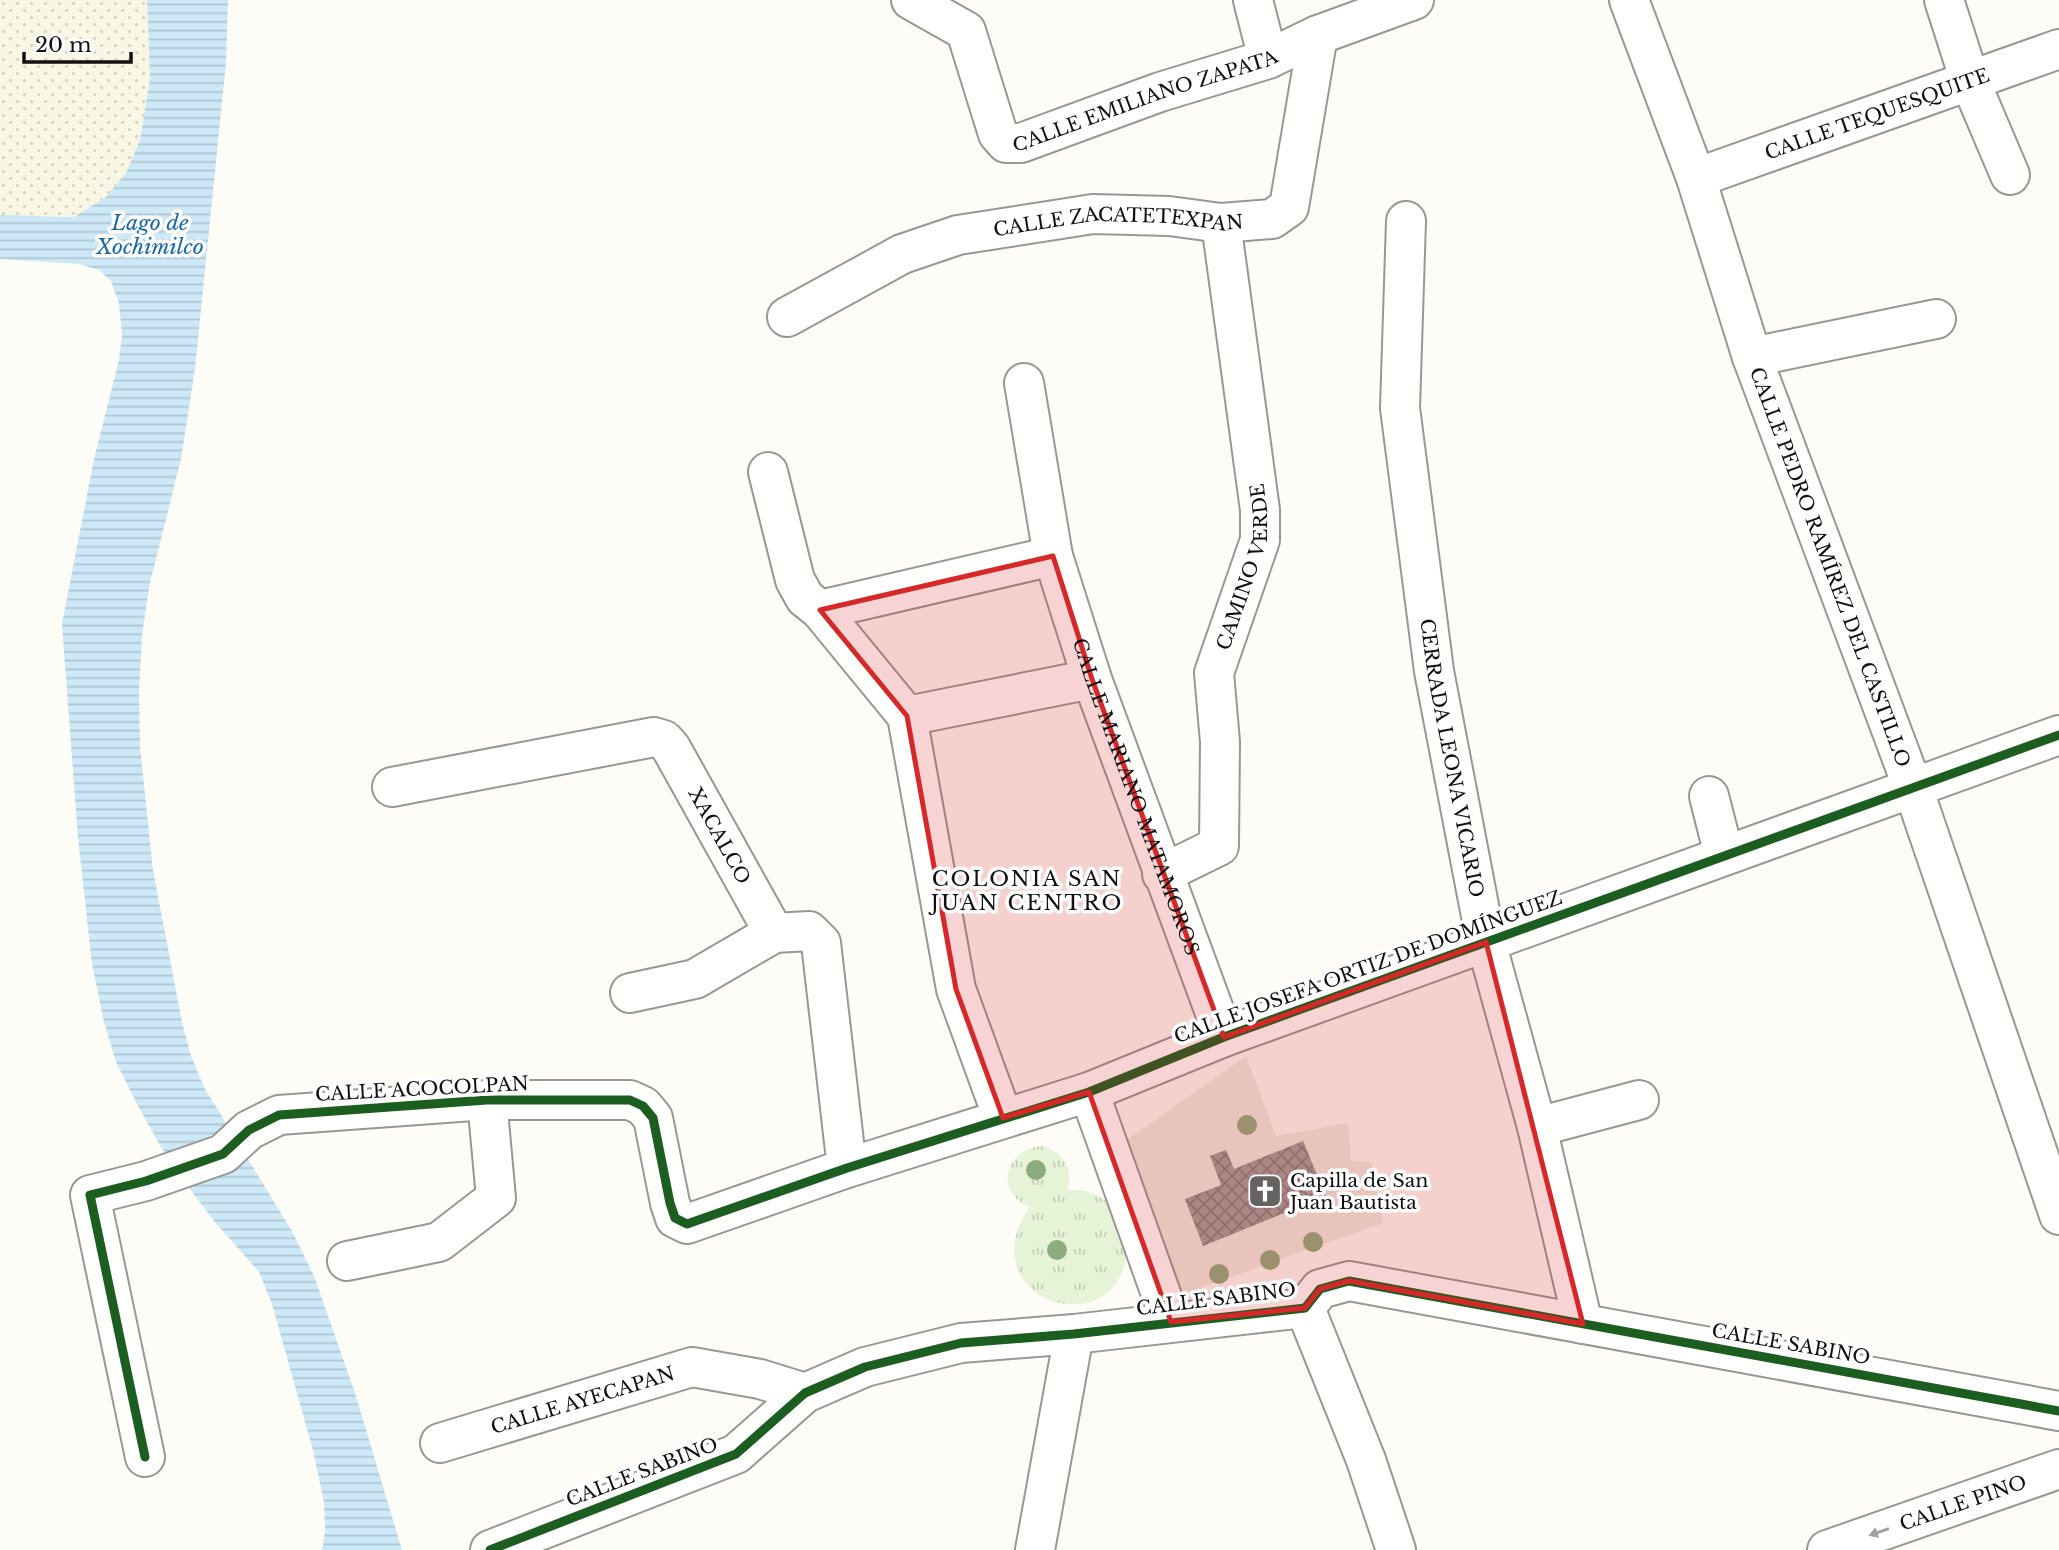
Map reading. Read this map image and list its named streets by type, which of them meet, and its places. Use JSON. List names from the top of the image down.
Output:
{
  "streets": {
    "street": [
      "CALLE EMILIANO ZAPATA",
      "CALLE TEQUESQUITE",
      "CALLE ZACATETEXPAN",
      "CAMINO VERDE",
      "CALLE PEDRO RAMÍREZ DEL CASTILLO",
      "CERRADA LEONA VICARIO",
      "CALLE MARIANO MATAMOROS",
      "XACALCO",
      "CALLE JOSEFA ORTIZ DE DOMÍNGUEZ",
      "CALLE ACOCOLPAN",
      "CALLE SABINO",
      "CALLE AYECAPAN",
      "CALLE PINO"
    ]
  },
  "crossings": [
    ["CALLE EMILIANO ZAPATA", "CALLE ZACATETEXPAN"],
    ["CALLE TEQUESQUITE", "CALLE PEDRO RAMÍREZ DEL CASTILLO"],
    ["CALLE ZACATETEXPAN", "CAMINO VERDE"],
    ["CAMINO VERDE", "CALLE MARIANO MATAMOROS"],
    ["CALLE PEDRO RAMÍREZ DEL CASTILLO", "CALLE JOSEFA ORTIZ DE DOMÍNGUEZ"],
    ["CERRADA LEONA VICARIO", "CALLE JOSEFA ORTIZ DE DOMÍNGUEZ"],
    ["CERRADA LEONA VICARIO", "CALLE SABINO"],
    ["CALLE MARIANO MATAMOROS", "CALLE JOSEFA ORTIZ DE DOMÍNGUEZ"],
    ["CALLE JOSEFA ORTIZ DE DOMÍNGUEZ", "CALLE ACOCOLPAN"],
    ["CALLE SABINO", "CALLE AYECAPAN"]
  ],
  "one_way": ["CALLE PINO"],
  "districts": ["COLONIA SAN JUAN CENTRO"],
  "water": ["Lago de Xochimilco"],
  "places": {
    "church": ["Capilla de San Juan Bautista"]
  },
  "scale_bar": "20 m"
}
